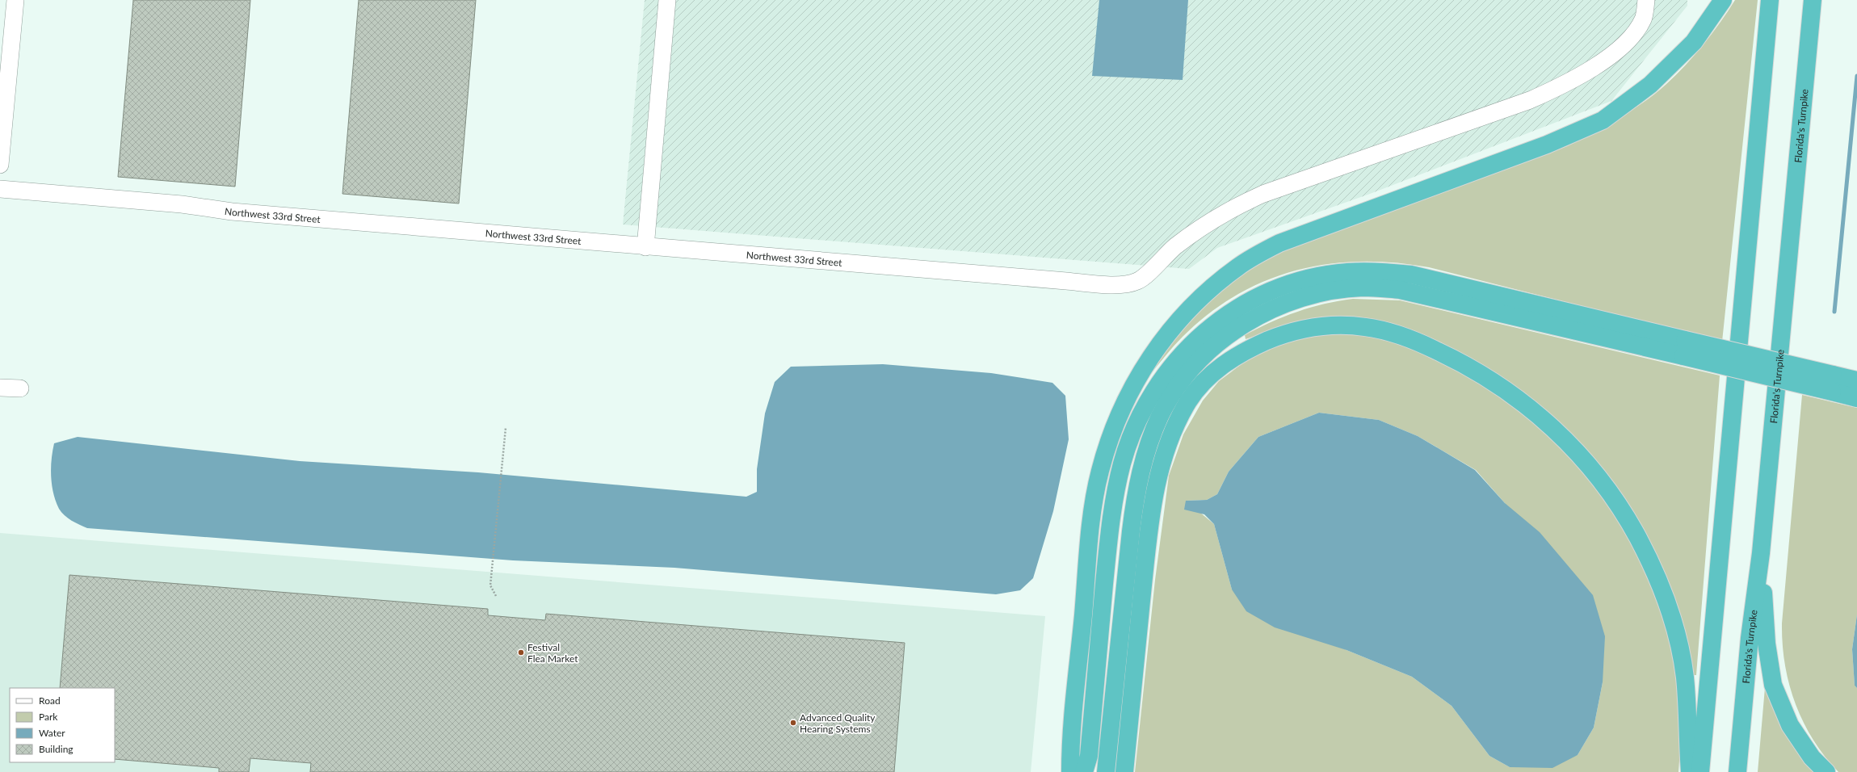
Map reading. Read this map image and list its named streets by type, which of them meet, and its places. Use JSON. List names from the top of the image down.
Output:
{
  "streets": {
    "highway": ["Florida's Turnpike"],
    "street": ["Northwest 33rd Street"]
  },
  "places": ["Festival Flea Market", "Advanced Quality Hearing Systems"],
  "legend": [
    "Road",
    "Park",
    "Water",
    "Building"
  ]
}
